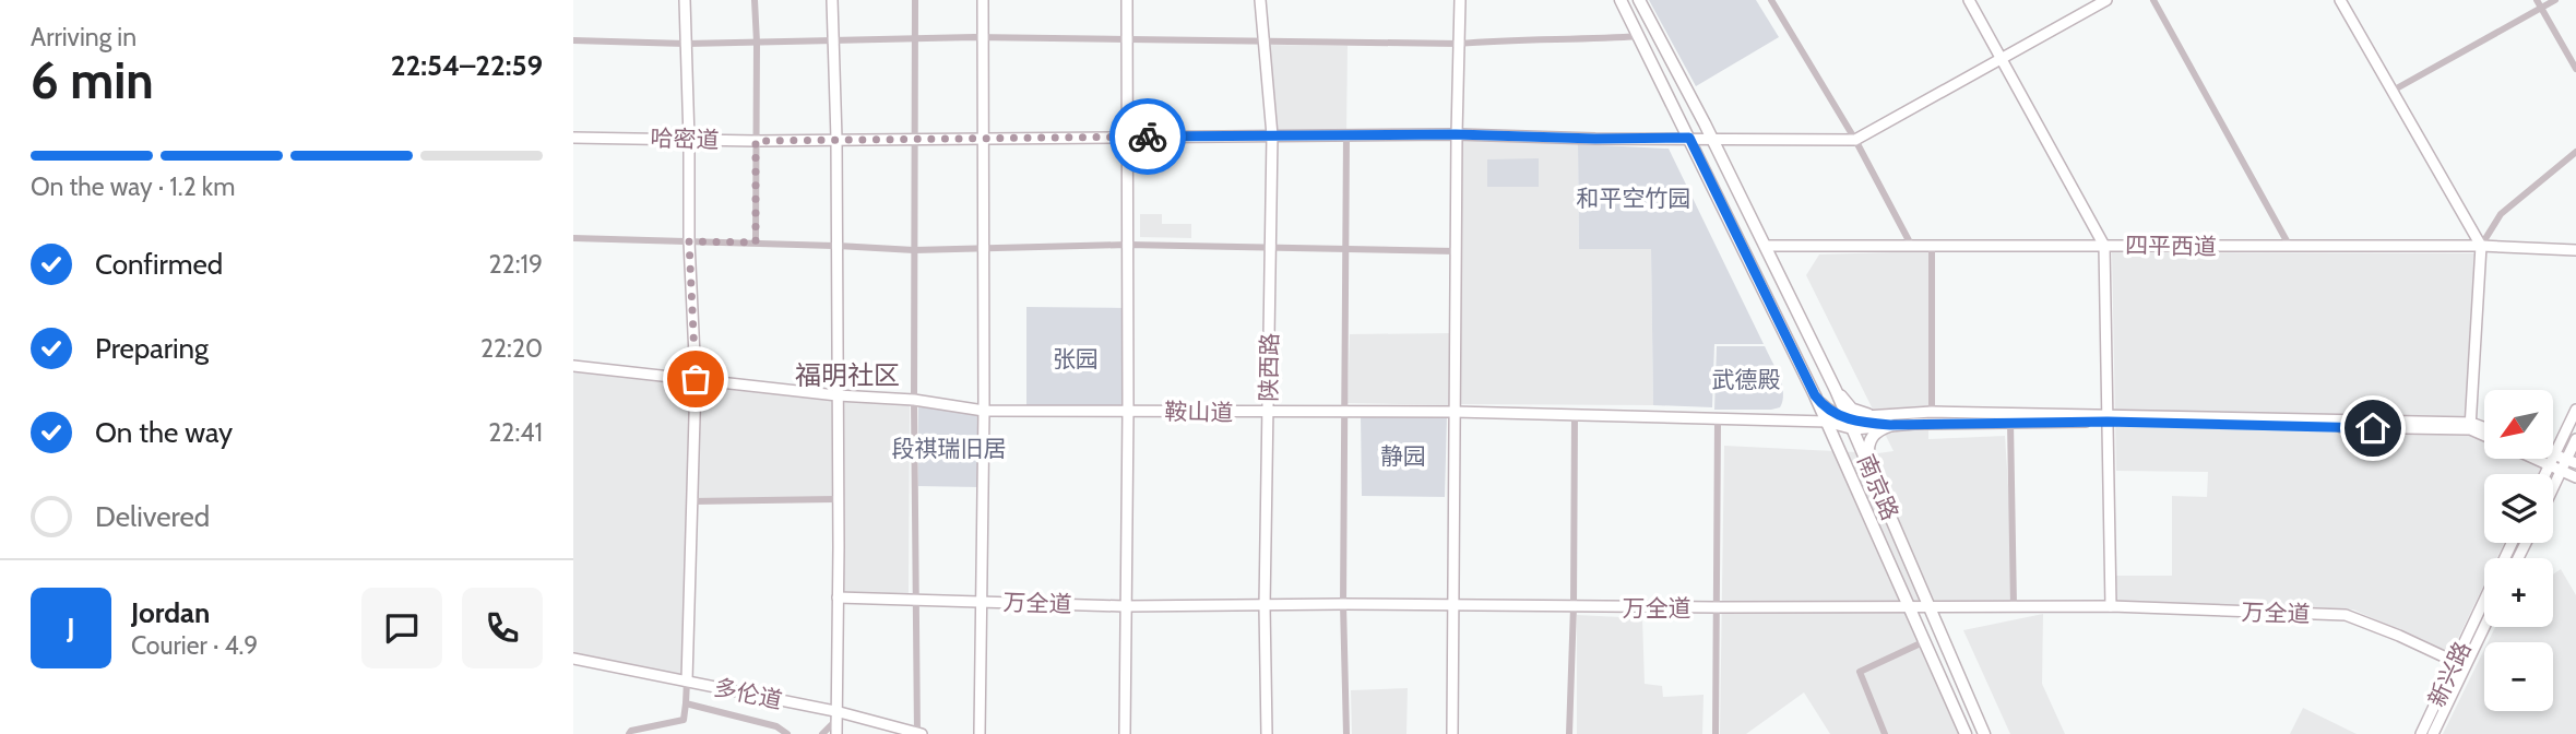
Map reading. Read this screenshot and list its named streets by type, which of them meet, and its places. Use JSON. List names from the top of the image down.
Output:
{
  "streets": {
    "main road": ["南京路"],
    "street": [
      "哈密道",
      "四平西道",
      "陕西路",
      "鞍山道",
      "万全道",
      "新兴路",
      "多伦道"
    ]
  },
  "crossings": [
    ["哈密道", "陕西路"],
    ["哈密道", "南京路"],
    ["四平西道", "南京路"],
    ["陕西路", "鞍山道"],
    ["陕西路", "万全道"],
    ["鞍山道", "南京路"],
    ["南京路", "万全道"],
    ["万全道", "新兴路"]
  ],
  "districts": ["福明社区"],
  "parks": [
    "和平空竹园",
    "张园",
    "武德殿",
    "段祺瑞旧居",
    "静园"
  ],
  "north": "bottom left",
  "page": {
    "heading": ["6 min", "Arriving in", "22:54–22:59"],
    "panel": ["Jordan", "Courier · 4.9"],
    "bar": "On the way · 1.2 km",
    "list": [
      ["Confirmed", "22:19"],
      ["Preparing", "22:20"],
      ["On the way", "22:41"],
      "Delivered"
    ],
    "map_buttons": ["+", "−"],
    "round": "J"
  }
}
